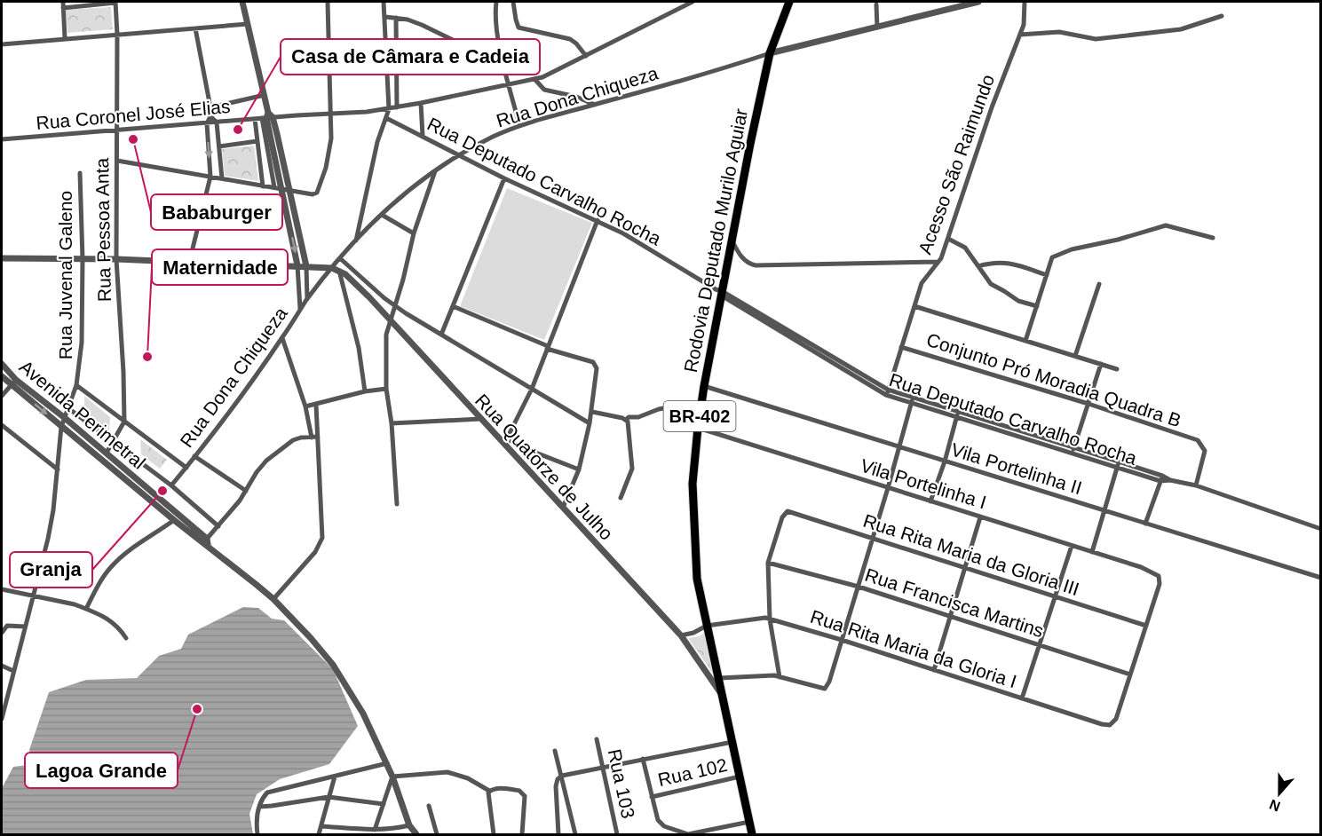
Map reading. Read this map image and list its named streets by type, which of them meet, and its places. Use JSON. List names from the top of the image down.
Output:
{
  "streets": {
    "highway": ["Rodovia Deputado Murilo Aguiar", "BR-402"],
    "street": [
      "Rua Dona Chiqueza",
      "Rua Coronel José Elias",
      "Acesso São Raimundo",
      "Rua Deputado Carvalho Rocha",
      "Rua Pessoa Anta",
      "Rua Juvenal Galeno",
      "Conjunto Pró Moradia Quadra B",
      "Avenida Perimetral",
      "Rua Quatorze de Julho",
      "Vila Portelinha II",
      "Vila Portelinha I",
      "Rua Rita Maria da Gloria III",
      "Rua Francisca Martins",
      "Rua Rita Maria da Gloria I",
      "Rua 102",
      "Rua 103"
    ]
  },
  "crossings": [
    ["Rua Dona Chiqueza", "Rua Deputado Carvalho Rocha"],
    ["Rua Dona Chiqueza", "Rodovia Deputado Murilo Aguiar"],
    ["Rua Dona Chiqueza", "Rua Quatorze de Julho"],
    ["Rua Coronel José Elias", "Rua Pessoa Anta"],
    ["Acesso São Raimundo", "Rua Deputado Carvalho Rocha"],
    ["Acesso São Raimundo", "Conjunto Pró Moradia Quadra B"],
    ["Rua Deputado Carvalho Rocha", "Rodovia Deputado Murilo Aguiar"],
    ["Rua Deputado Carvalho Rocha", "Conjunto Pró Moradia Quadra B"],
    ["Rodovia Deputado Murilo Aguiar", "Rua Quatorze de Julho"],
    ["Rodovia Deputado Murilo Aguiar", "Vila Portelinha II"],
    ["Rodovia Deputado Murilo Aguiar", "Vila Portelinha I"],
    ["Rodovia Deputado Murilo Aguiar", "Rua Rita Maria da Gloria I"],
    ["Rodovia Deputado Murilo Aguiar", "Rua 102"],
    ["Rua Juvenal Galeno", "Avenida Perimetral"],
    ["Rua Quatorze de Julho", "Rua Rita Maria da Gloria I"],
    ["Vila Portelinha I", "Rua Rita Maria da Gloria III"],
    ["Rua Rita Maria da Gloria III", "Rua Francisca Martins"],
    ["Rua Francisca Martins", "Rua Rita Maria da Gloria I"]
  ],
  "places": [
    "Casa de Câmara e Cadeia",
    "Bababurger",
    "Maternidade",
    "Granja",
    "Lagoa Grande"
  ],
  "north": "bottom"
}
